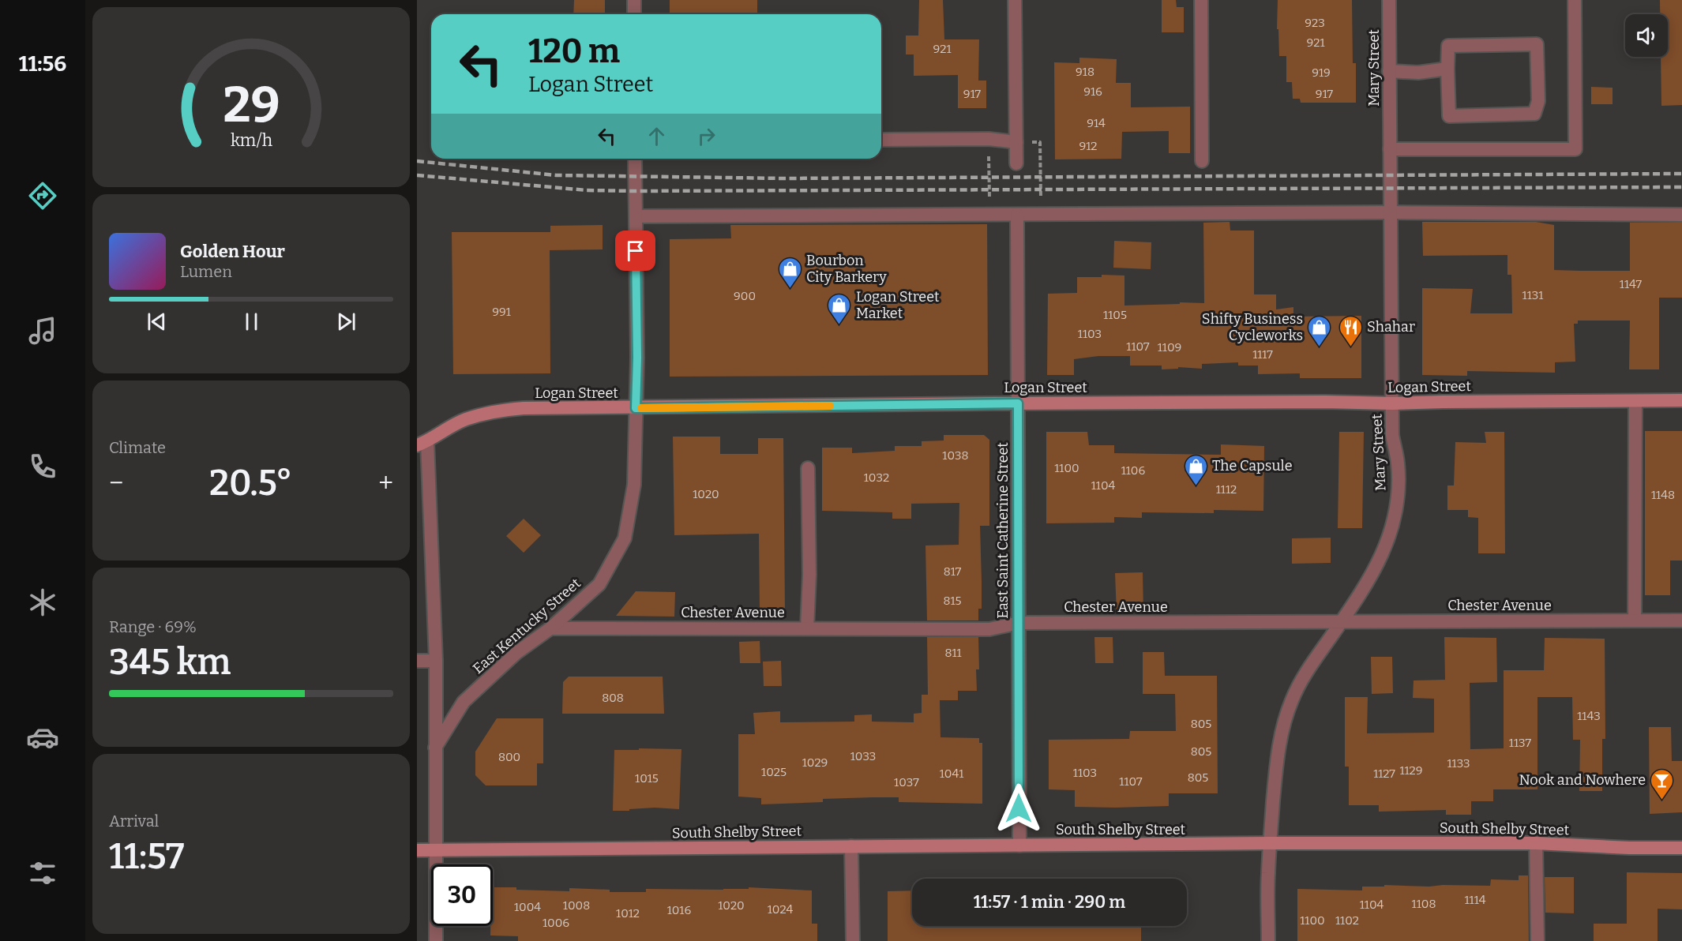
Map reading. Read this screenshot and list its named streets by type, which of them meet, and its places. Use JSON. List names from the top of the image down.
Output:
{
  "streets": {
    "main road": ["Logan Street", "South Shelby Street"],
    "street": [
      "Mary Street",
      "East Saint Catherine Street",
      "Chester Avenue",
      "East Kentucky Street"
    ]
  },
  "crossings": [
    ["Mary Street", "Logan Street"],
    ["Mary Street", "Chester Avenue"],
    ["Mary Street", "South Shelby Street"],
    ["Logan Street", "East Saint Catherine Street"],
    ["Logan Street", "East Kentucky Street"],
    ["East Saint Catherine Street", "Chester Avenue"],
    ["East Saint Catherine Street", "South Shelby Street"],
    ["Chester Avenue", "East Kentucky Street"]
  ],
  "places": {
    "shop": [
      "Bourbon City Barkery",
      "Logan Street Market",
      "Shifty Business Cycleworks",
      "The Capsule"
    ],
    "restaurant": ["Shahar"],
    "bar": ["Nook and Nowhere"]
  },
  "house_numbers": [
    "923",
    "921",
    "921",
    "918",
    "919",
    "916",
    "917",
    "917",
    "914",
    "912",
    "1147",
    "1131",
    "900",
    "991",
    "1105",
    "1103",
    "1107",
    "1109",
    "1117",
    "1038",
    "1100",
    "1106",
    "1032",
    "1104",
    "1112",
    "1020",
    "1148",
    "817",
    "815",
    "811",
    "808",
    "1143",
    "805",
    "1137",
    "805",
    "1033",
    "800",
    "1029",
    "1133",
    "1129",
    "1025",
    "1103",
    "1041",
    "1127",
    "805",
    "1015",
    "1107",
    "1037",
    "1114",
    "1108",
    "1104",
    "1008",
    "1020",
    "1004",
    "1024",
    "1016",
    "1012",
    "1100",
    "1102",
    "1006"
  ],
  "page": {
    "tabs": "11:56",
    "turn": ["120 m", "Logan Street"],
    "song": ["Golden Hour", "Lumen"],
    "tile": [
      "Climate",
      ["Range · 69%", "345 km"],
      ["Arrival", "11:57"]
    ],
    "heat": ["−", "20.5°", "+"],
    "limit": "30",
    "trip": "11:57 · 1 min · 290 m",
    "gauge": ["29", "km/h"]
  }
}
